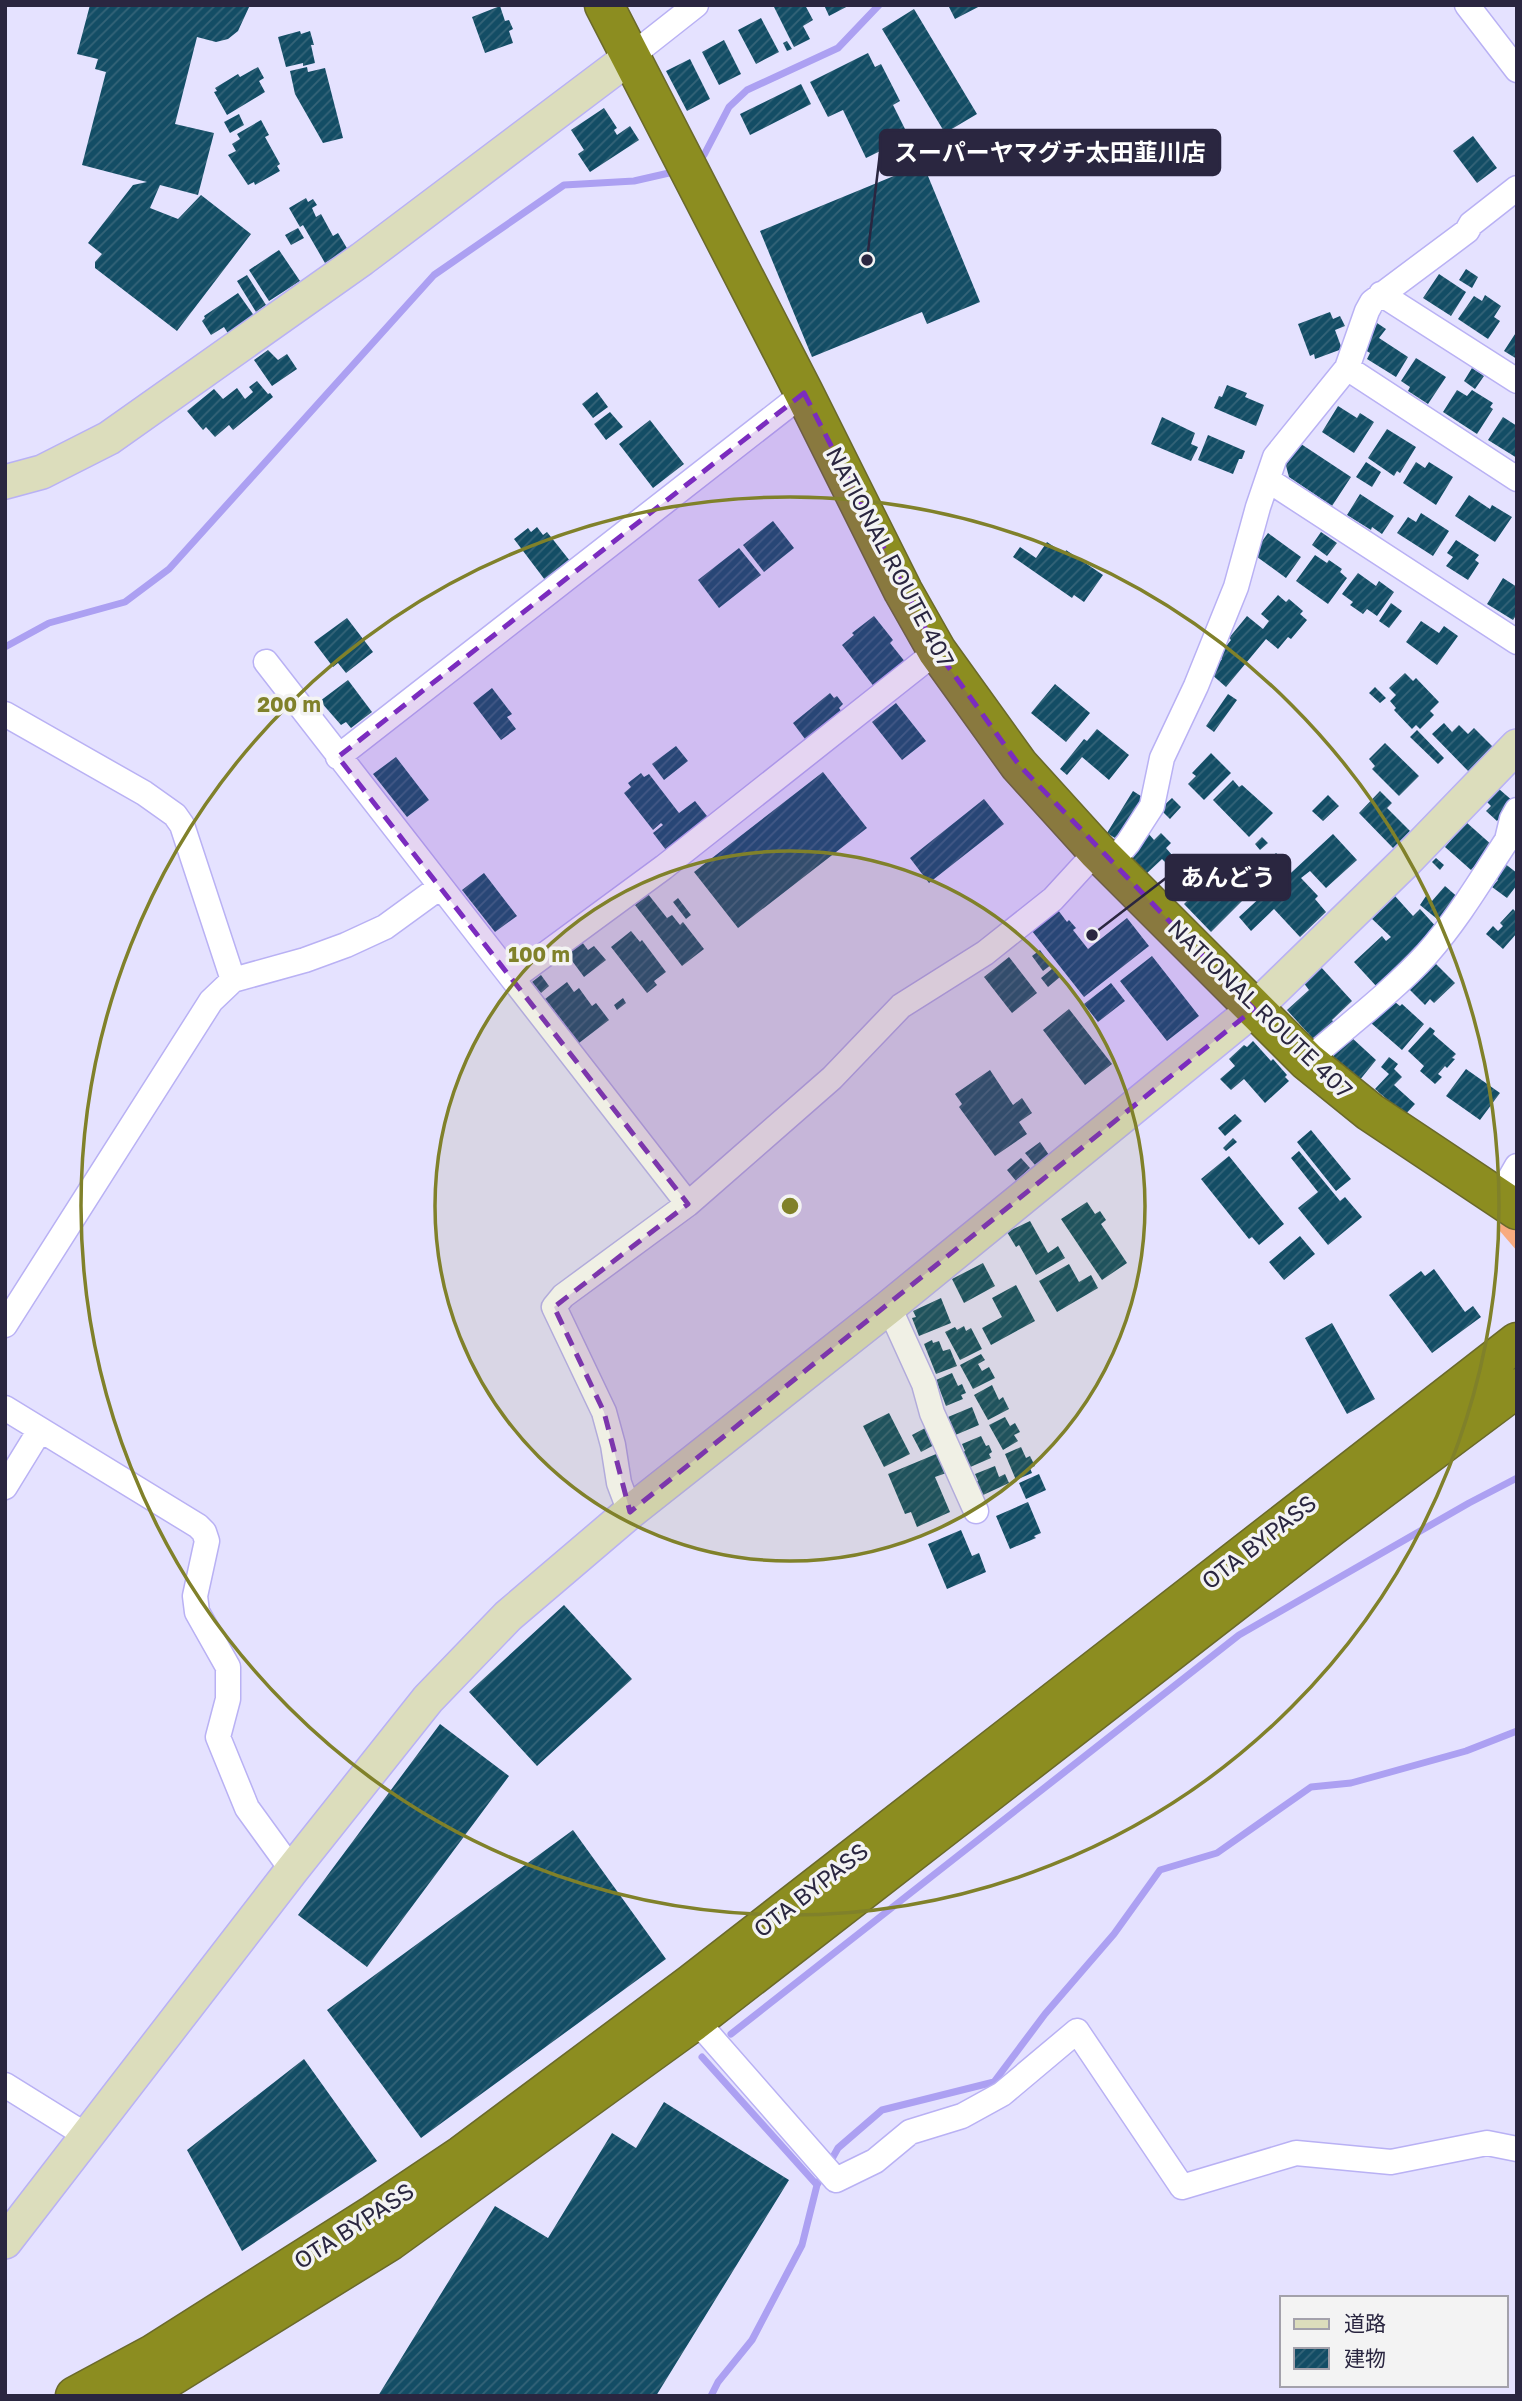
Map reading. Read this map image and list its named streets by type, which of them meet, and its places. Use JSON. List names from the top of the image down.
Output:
{
  "streets": {
    "highway": ["NATIONAL ROUTE 407", "OTA BYPASS"]
  },
  "places": ["スーパーヤマグチ太田韮川店", "あんどう"],
  "legend": ["道路", "建物"],
  "rings": ["200 m", "100 m"]
}
